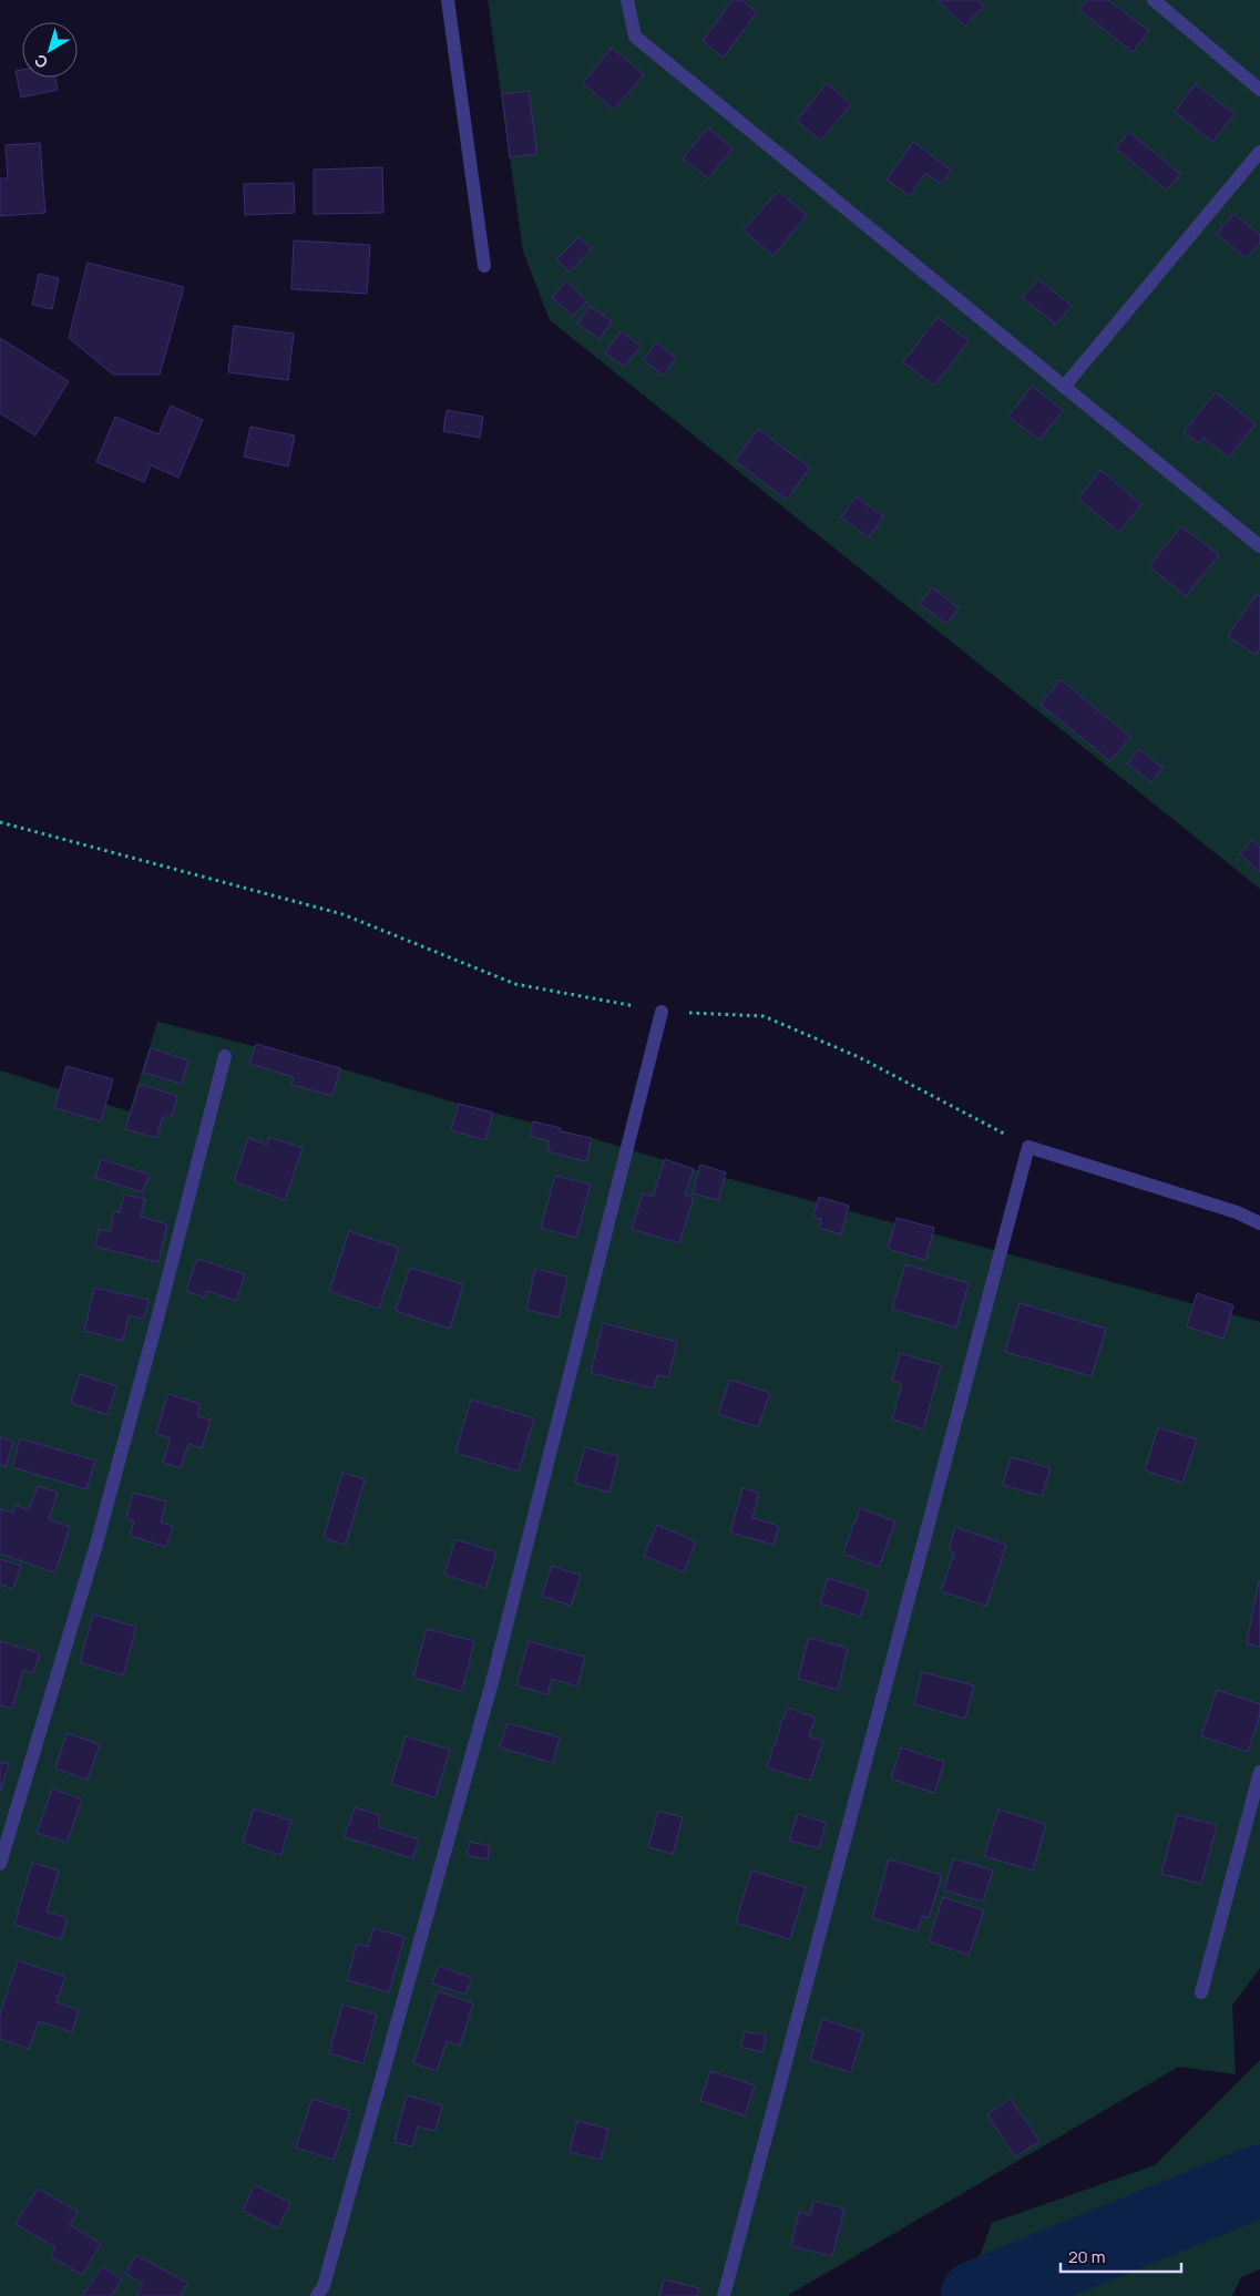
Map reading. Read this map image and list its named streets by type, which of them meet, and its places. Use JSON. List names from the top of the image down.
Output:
{
  "scale_bar": "20 m",
  "north": "bottom left"
}
